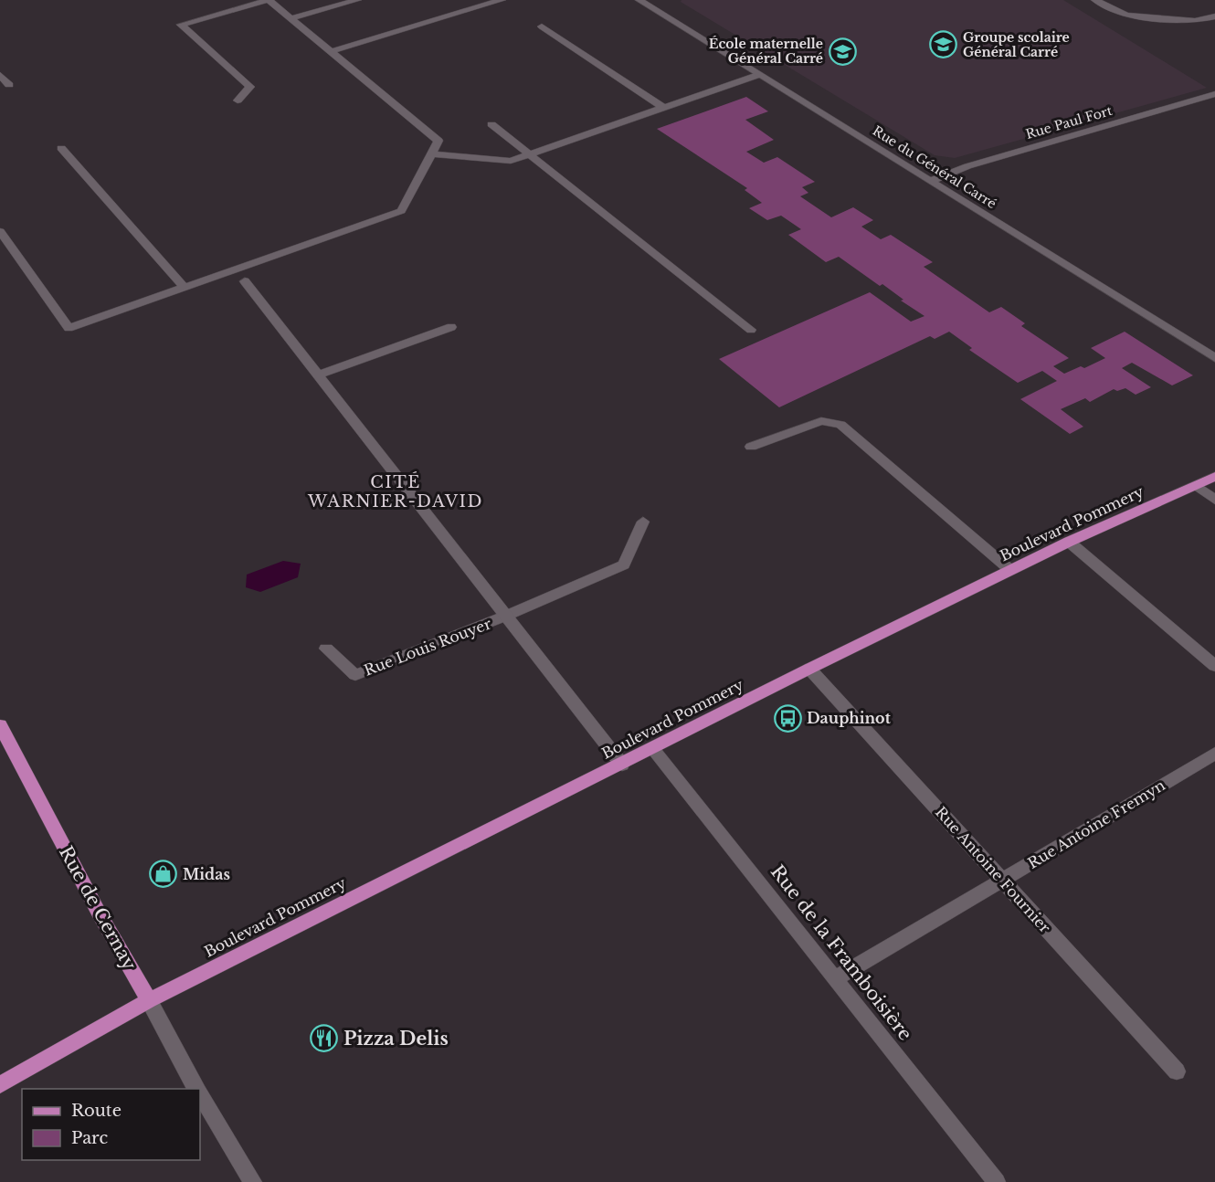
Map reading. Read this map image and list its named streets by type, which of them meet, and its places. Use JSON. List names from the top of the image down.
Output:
{
  "streets": {
    "main road": ["Boulevard Pommery", "Rue de Cernay"],
    "street": [
      "Rue Paul Fort",
      "Rue du Général Carré",
      "Rue Louis Rouyer",
      "Rue Antoine Fremyn",
      "Rue Antoine Fournier",
      "Rue de la Framboisière"
    ]
  },
  "crossings": [
    ["Rue Paul Fort", "Rue du Général Carré"],
    ["Boulevard Pommery", "Rue Louis Rouyer"],
    ["Boulevard Pommery", "Rue Antoine Fournier"],
    ["Boulevard Pommery", "Rue de Cernay"],
    ["Boulevard Pommery", "Rue de la Framboisière"],
    ["Rue Antoine Fremyn", "Rue Antoine Fournier"],
    ["Rue Antoine Fremyn", "Rue de la Framboisière"]
  ],
  "districts": ["CITÉ WARNIER-DAVID"],
  "places": {
    "school or university": ["Groupe scolaire Général Carré", "École maternelle Général Carré"],
    "bus stop": ["Dauphinot"],
    "shop": ["Midas"],
    "restaurant": ["Pizza Delis"]
  },
  "legend": ["Route", "Parc"]
}
